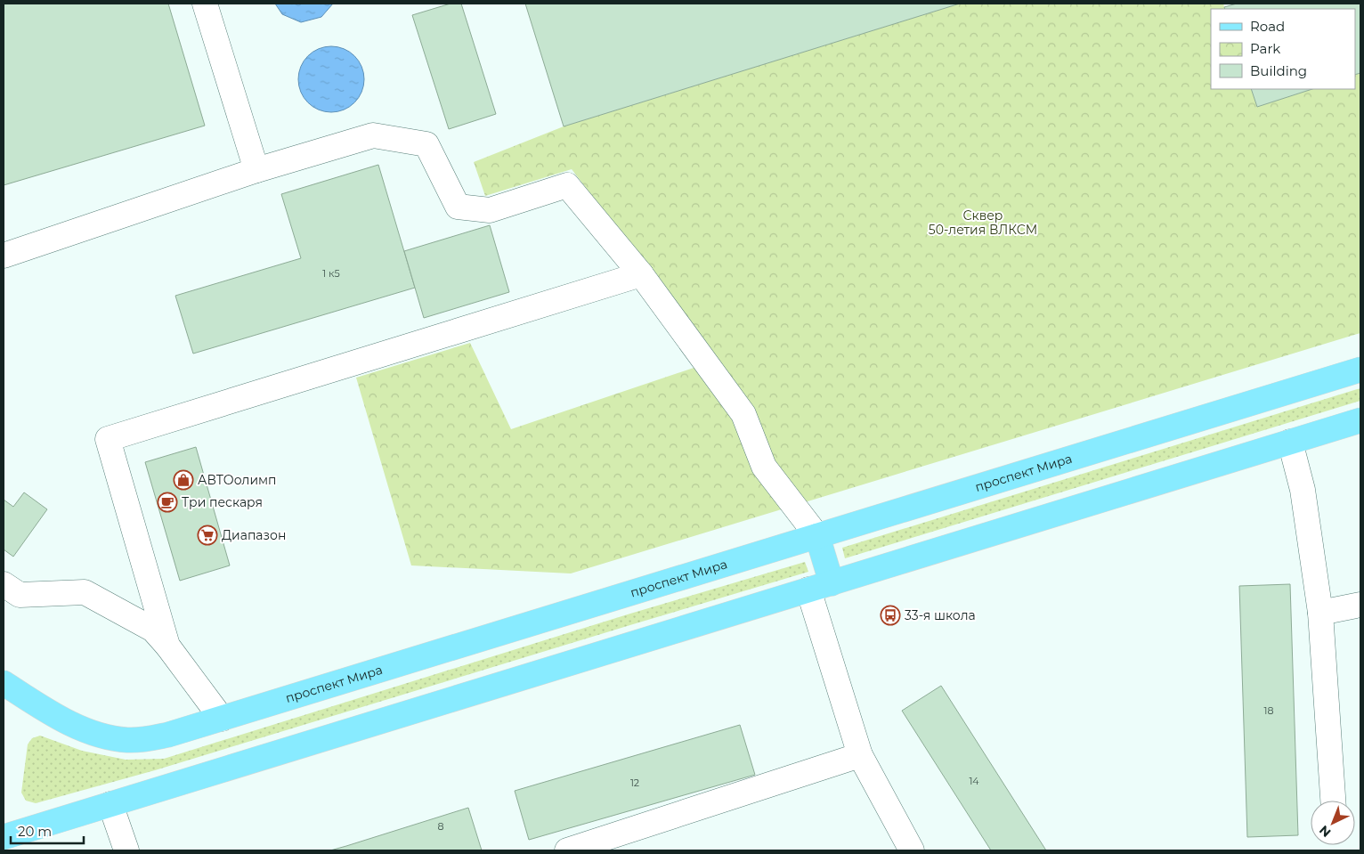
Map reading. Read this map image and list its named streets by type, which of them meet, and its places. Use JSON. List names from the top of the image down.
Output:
{
  "streets": {
    "main road": ["проспект Мира"]
  },
  "parks": ["Сквер 50-летия ВЛКСМ"],
  "places": {
    "shop": ["АВТОолимп"],
    "cafe": ["Три пескаря"],
    "supermarket": ["Диапазон"],
    "bus stop": ["33-я школа"]
  },
  "house_numbers": [
    "1 к5",
    "18",
    "14",
    "12",
    "8"
  ],
  "legend": ["Road", "Park", "Building"],
  "scale_bar": "20 m",
  "north": "bottom left"
}
